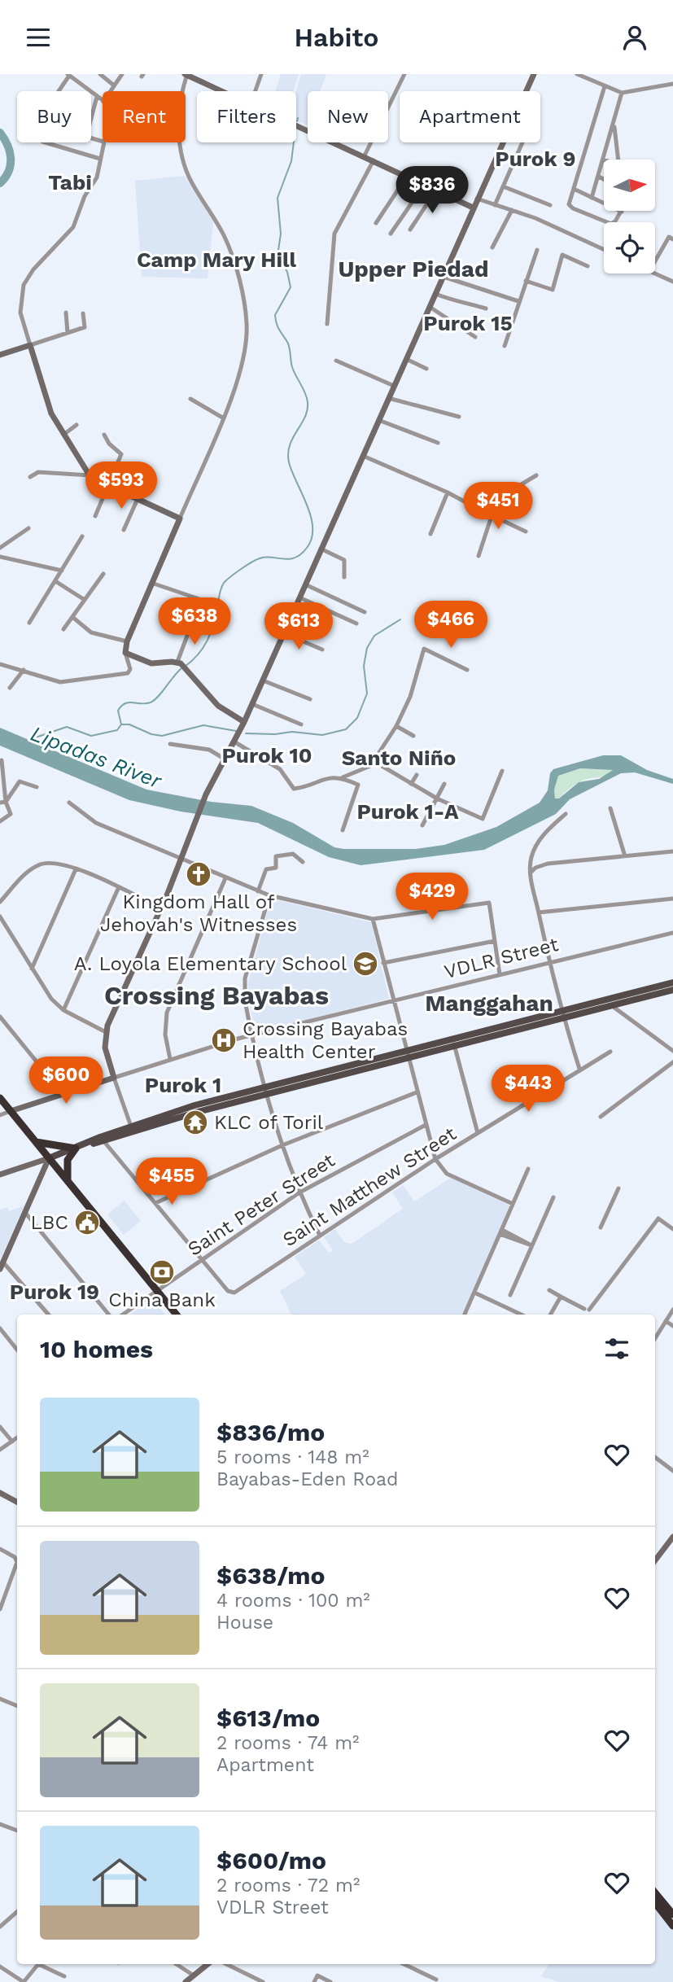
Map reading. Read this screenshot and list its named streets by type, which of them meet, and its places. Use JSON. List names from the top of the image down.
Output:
{
  "streets": {
    "main road": ["VDLR Street"],
    "street": ["Saint Matthew Street", "Saint Peter Street"]
  },
  "crossings": [
    ["Saint Matthew Street", "Saint Peter Street"]
  ],
  "districts": [
    "Purok 9",
    "Tabi",
    "Camp Mary Hill",
    "Upper Piedad",
    "Purok 15",
    "Purok 10",
    "Santo Niño",
    "Purok 1-A",
    "Crossing Bayabas",
    "Manggahan",
    "Purok 1",
    "Purok 19"
  ],
  "water": ["Lipadas River"],
  "places": {
    "church": ["Kingdom Hall of Jehovah's Witnesses"],
    "school or university": ["A. Loyola Elementary School"],
    "hospital": ["Crossing Bayabas Health Center"],
    "temple": ["KLC of Toril"],
    "public building": ["LBC"],
    "bank": ["China Bank"]
  },
  "north": "right",
  "page": {
    "header": "Habito",
    "chip": [
      "Buy",
      "Rent",
      "Filters",
      "New",
      "Apartment"
    ],
    "price": [
      "$836",
      "$593",
      "$451",
      "$638",
      "$466",
      "$613",
      "$429",
      "$600",
      "$443",
      "$455"
    ],
    "heading": "10 homes",
    "list": [
      {
        "name": "$836/mo",
        "note": "5 rooms · 148 m² · Bayabas-Eden Road"
      },
      {
        "name": "$638/mo",
        "note": "4 rooms · 100 m² · House"
      },
      {
        "name": "$613/mo",
        "note": "2 rooms · 74 m² · Apartment"
      },
      {
        "name": "$600/mo",
        "note": "2 rooms · 72 m² · VDLR Street"
      }
    ]
  }
}
